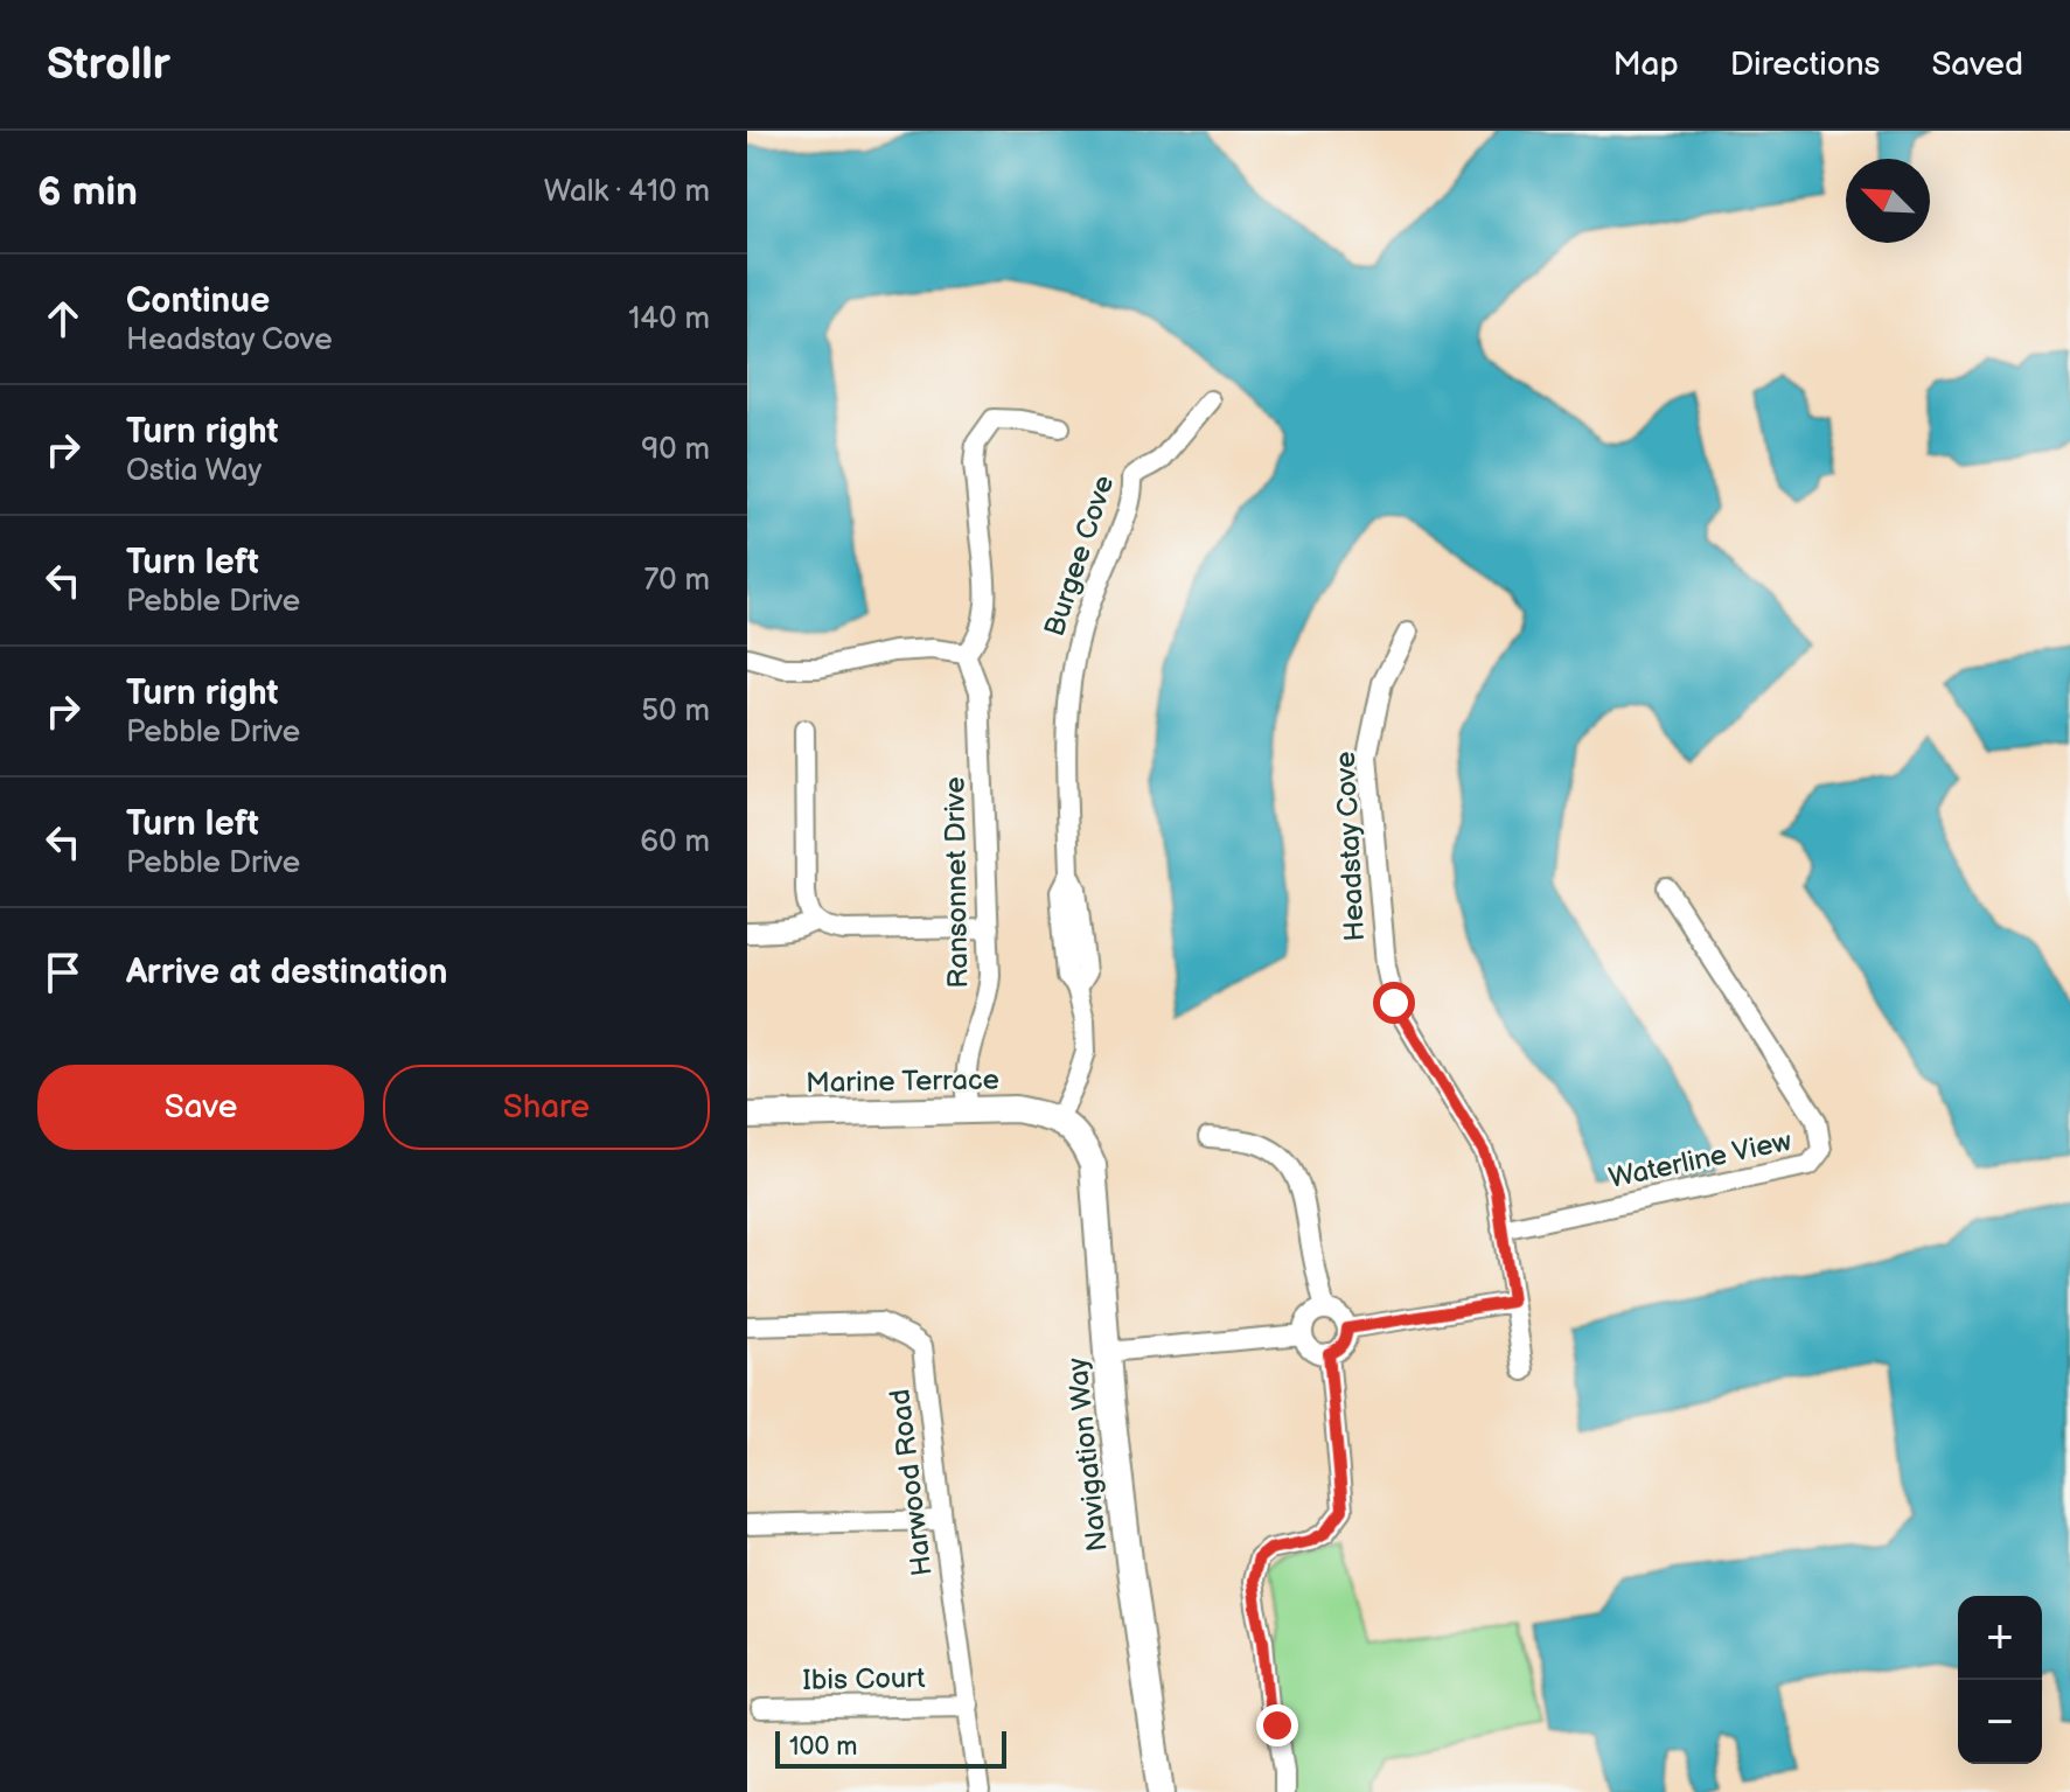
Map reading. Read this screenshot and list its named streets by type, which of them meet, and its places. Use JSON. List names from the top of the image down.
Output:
{
  "streets": {
    "street": [
      "Burgee Cove",
      "Headstay Cove",
      "Ransonnet Drive",
      "Marine Terrace",
      "Waterline View",
      "Navigation Way",
      "Harwood Road",
      "Ibis Court"
    ]
  },
  "crossings": [
    ["Burgee Cove", "Marine Terrace"],
    ["Burgee Cove", "Navigation Way"],
    ["Headstay Cove", "Waterline View"],
    ["Ransonnet Drive", "Marine Terrace"],
    ["Marine Terrace", "Navigation Way"],
    ["Harwood Road", "Ibis Court"]
  ],
  "scale_bar": "100 m",
  "north": "top left",
  "page": {
    "header": "Strollr",
    "nav": ["Map", "Directions", "Saved"],
    "heading": ["6 min", "Walk · 410 m"],
    "list": [
      ["Continue", "Headstay Cove", "140 m"],
      ["Turn right", "Ostia Way", "90 m"],
      ["Turn left", "Pebble Drive", "70 m"],
      ["Turn right", "Pebble Drive", "50 m"],
      ["Turn left", "Pebble Drive", "60 m"],
      "Arrive at destination"
    ],
    "buttons": ["Save", "Share"],
    "map_buttons": ["+", "−"],
    "scale": "100 m"
  }
}
